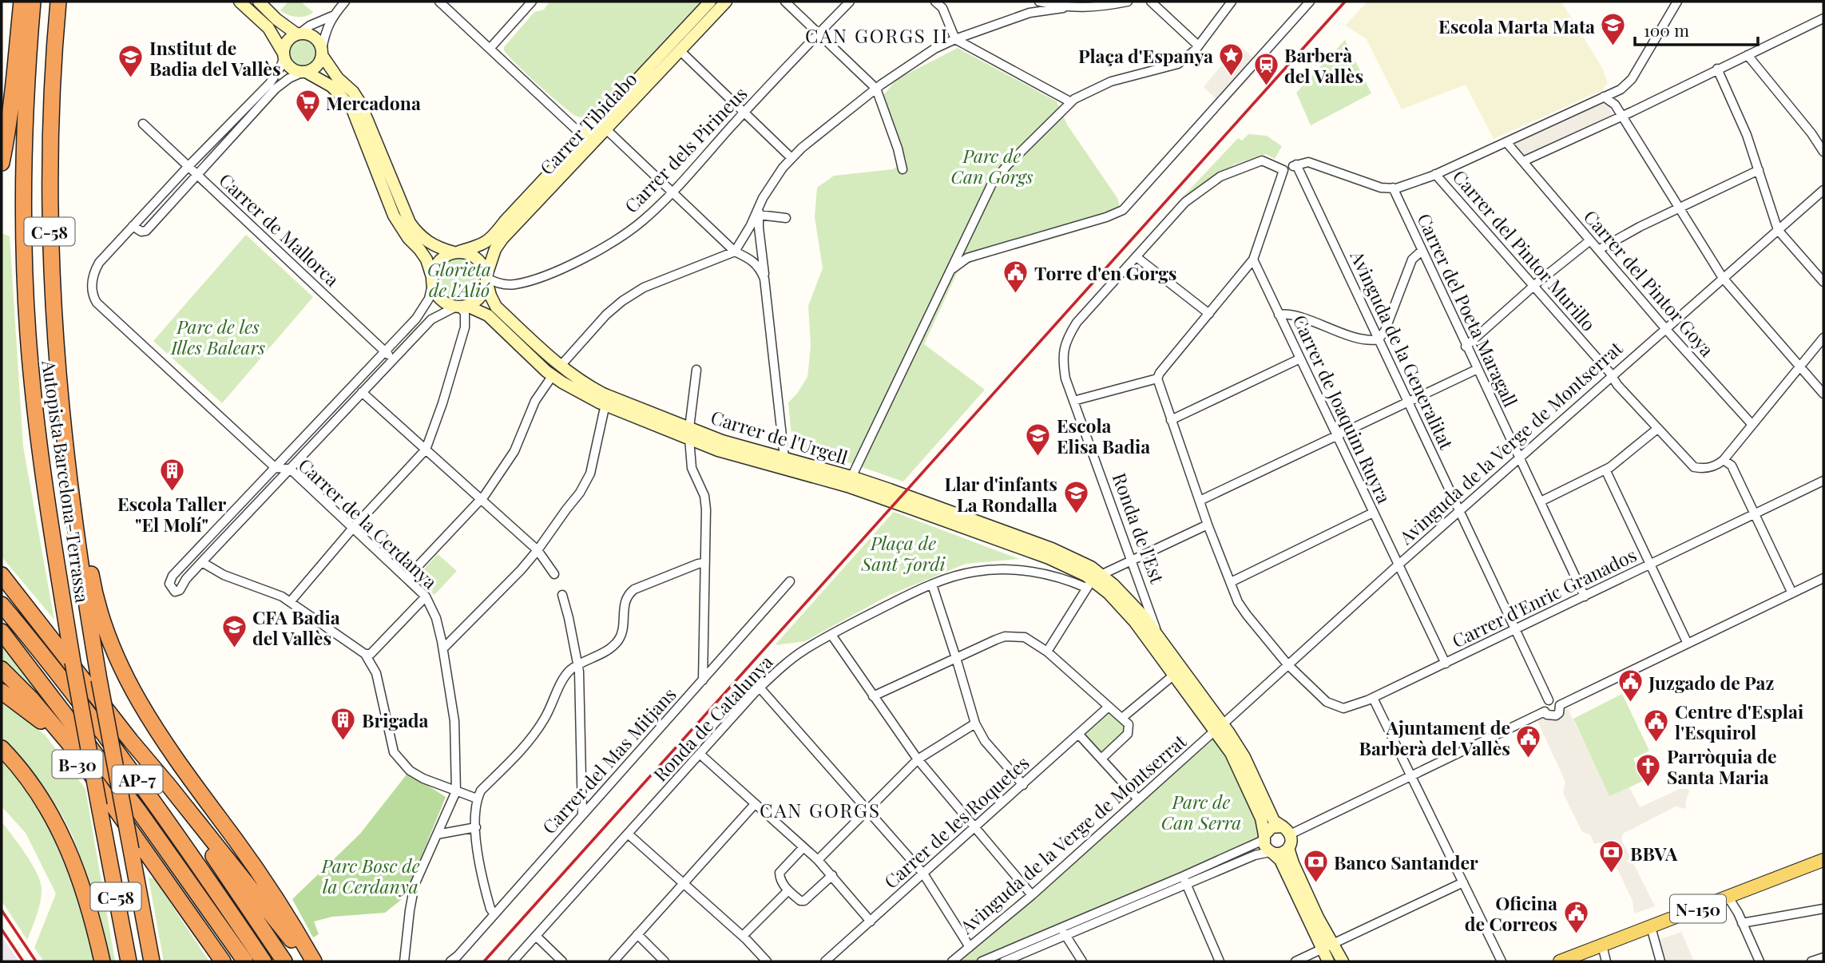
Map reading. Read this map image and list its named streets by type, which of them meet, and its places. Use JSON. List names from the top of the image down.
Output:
{
  "streets": {
    "highway": [
      "C-58",
      "Autopista Barcelona-Terrassa",
      "B-30",
      "AP-7"
    ],
    "main road": ["N-150"],
    "street": [
      "Carrer Tibidabo",
      "Carrer dels Pirineus",
      "Carrer de Mallorca",
      "Carrer del Pintor Murillo",
      "Carrer del Pintor Goya",
      "Carrer del Poeta Maragall",
      "Avinguda de la Generalitat",
      "Carrer de Joaquim Ruyra",
      "Carrer de l'Urgell",
      "Avinguda de la Verge de Montserrat",
      "Carrer de la Cerdanya",
      "Ronda de l'Est",
      "Carrer d'Enric Granados",
      "Ronda de Catalunya",
      "Carrer del Mas Mitjans",
      "Carrer de les Roquetes"
    ]
  },
  "crossings": [
    ["Carrer Tibidabo", "Carrer dels Pirineus"],
    ["Carrer Tibidabo", "Carrer de l'Urgell"],
    ["Carrer dels Pirineus", "Carrer de l'Urgell"],
    ["Carrer de Mallorca", "Carrer de la Cerdanya"],
    ["Carrer del Pintor Murillo", "Avinguda de la Verge de Montserrat"],
    ["Carrer del Pintor Goya", "Avinguda de la Verge de Montserrat"],
    ["Carrer del Poeta Maragall", "Avinguda de la Verge de Montserrat"],
    ["Carrer del Poeta Maragall", "Carrer d'Enric Granados"],
    ["Avinguda de la Generalitat", "Avinguda de la Verge de Montserrat"],
    ["Avinguda de la Generalitat", "Carrer d'Enric Granados"],
    ["Carrer de Joaquim Ruyra", "Avinguda de la Verge de Montserrat"],
    ["Carrer de Joaquim Ruyra", "Carrer d'Enric Granados"],
    ["Carrer de l'Urgell", "Ronda de l'Est"],
    ["Carrer de l'Urgell", "Ronda de Catalunya"],
    ["Avinguda de la Verge de Montserrat", "Ronda de l'Est"],
    ["Avinguda de la Verge de Montserrat", "Carrer d'Enric Granados"],
    ["Autopista Barcelona-Terrassa", "B-30"],
    ["Ronda de l'Est", "Ronda de Catalunya"]
  ],
  "districts": ["CAN GORGS II", "CAN GORGS"],
  "parks": [
    "Parc de Can Gorgs",
    "Glorieta de l'Alió",
    "Parc de les Illes Balears",
    "Plaça de Sant Jordi",
    "Parc de Can Serra",
    "Parc Bosc de la Cerdanya"
  ],
  "places": {
    "school or university": [
      "Escola Marta Mata",
      "Institut de Badia del Vallès",
      "Escola Elisa Badia",
      "Llar d'infants La Rondalla",
      "CFA Badia del Vallès"
    ],
    "place": ["Plaça d'Espanya"],
    "station": ["Barberà del Vallès"],
    "supermarket": ["Mercadona"],
    "public building": [
      "Torre d'en Gorgs",
      "Juzgado de Paz",
      "Centre d'Esplai l'Esquirol",
      "Ajuntament de Barberà del Vallès",
      "Oficina de Correos"
    ],
    "building": ["Escola Taller \"El Molí\"", "Brigada"],
    "church": ["Parròquia de Santa Maria"],
    "bank": ["BBVA", "Banco Santander"]
  },
  "scale_bar": "100 m"
}
